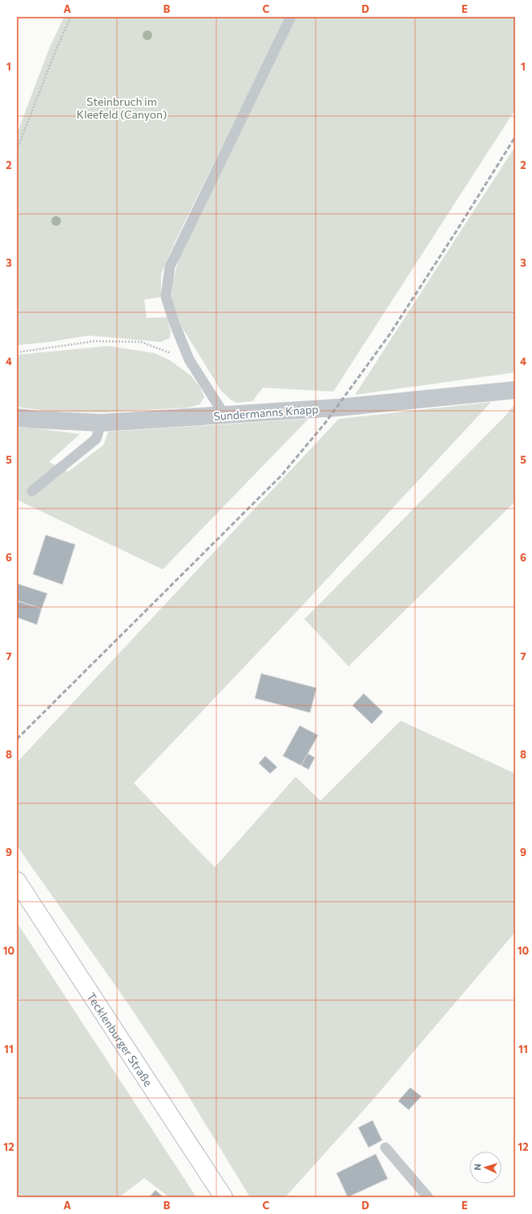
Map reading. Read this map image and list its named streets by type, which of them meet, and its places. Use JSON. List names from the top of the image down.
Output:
{
  "streets": {
    "main road": ["Tecklenburger Straße"],
    "street": ["Sundermanns Knapp"]
  },
  "parks": ["Steinbruch im Kleefeld (Canyon)"],
  "north": "left",
  "grid": {
    "columns": [
      "A",
      "B",
      "C",
      "D",
      "E"
    ],
    "rows": [
      "1",
      "2",
      "3",
      "4",
      "5",
      "6",
      "7",
      "8",
      "9",
      "10",
      "11",
      "12"
    ]
  }
}
